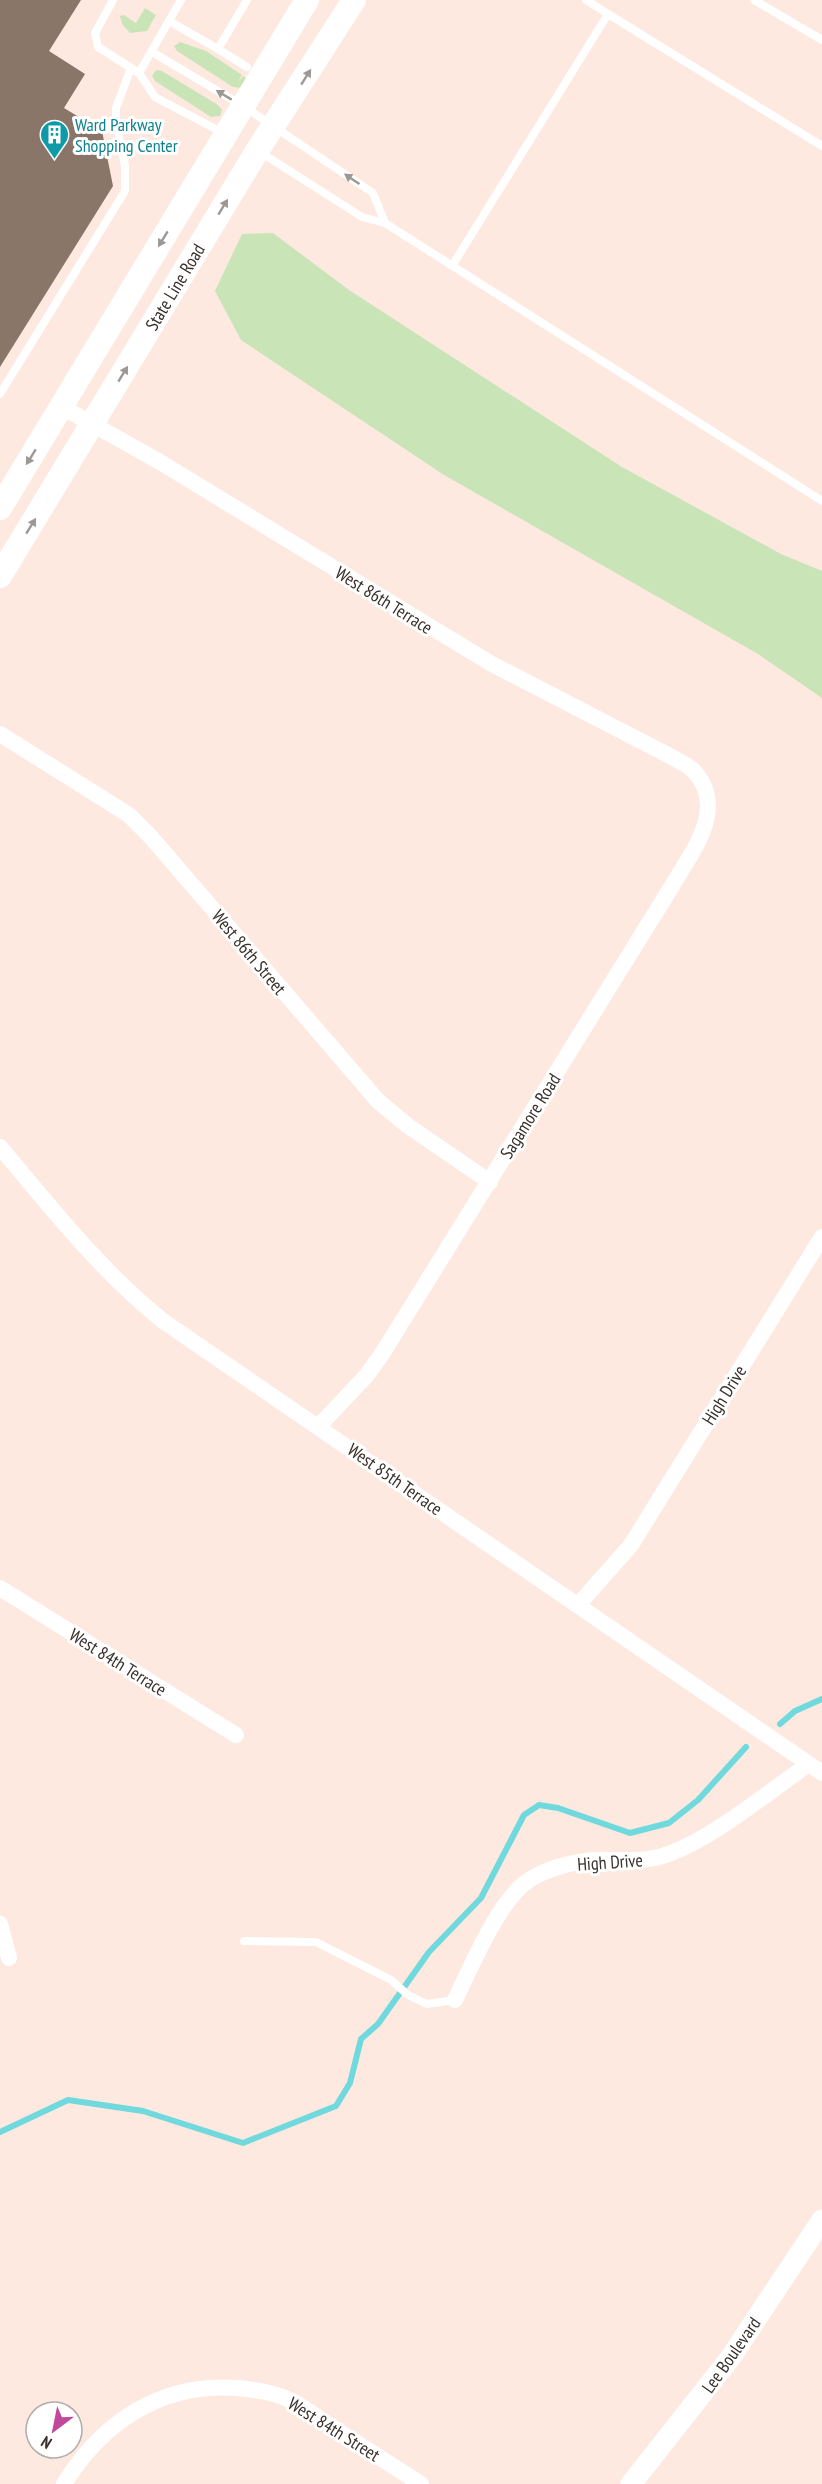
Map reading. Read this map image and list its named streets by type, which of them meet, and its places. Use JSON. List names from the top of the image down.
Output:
{
  "streets": {
    "main road": ["State Line Road"],
    "street": [
      "West 86th Terrace",
      "West 86th Street",
      "Sagamore Road",
      "High Drive",
      "West 85th Terrace",
      "West 84th Terrace",
      "Lee Boulevard",
      "West 84th Street"
    ]
  },
  "crossings": [
    ["State Line Road", "West 86th Terrace"],
    ["West 86th Terrace", "Sagamore Road"],
    ["West 86th Street", "Sagamore Road"],
    ["Sagamore Road", "West 85th Terrace"],
    ["High Drive", "West 85th Terrace"]
  ],
  "places": {
    "building": ["Ward Parkway Shopping Center"]
  },
  "north": "bottom left"
}
